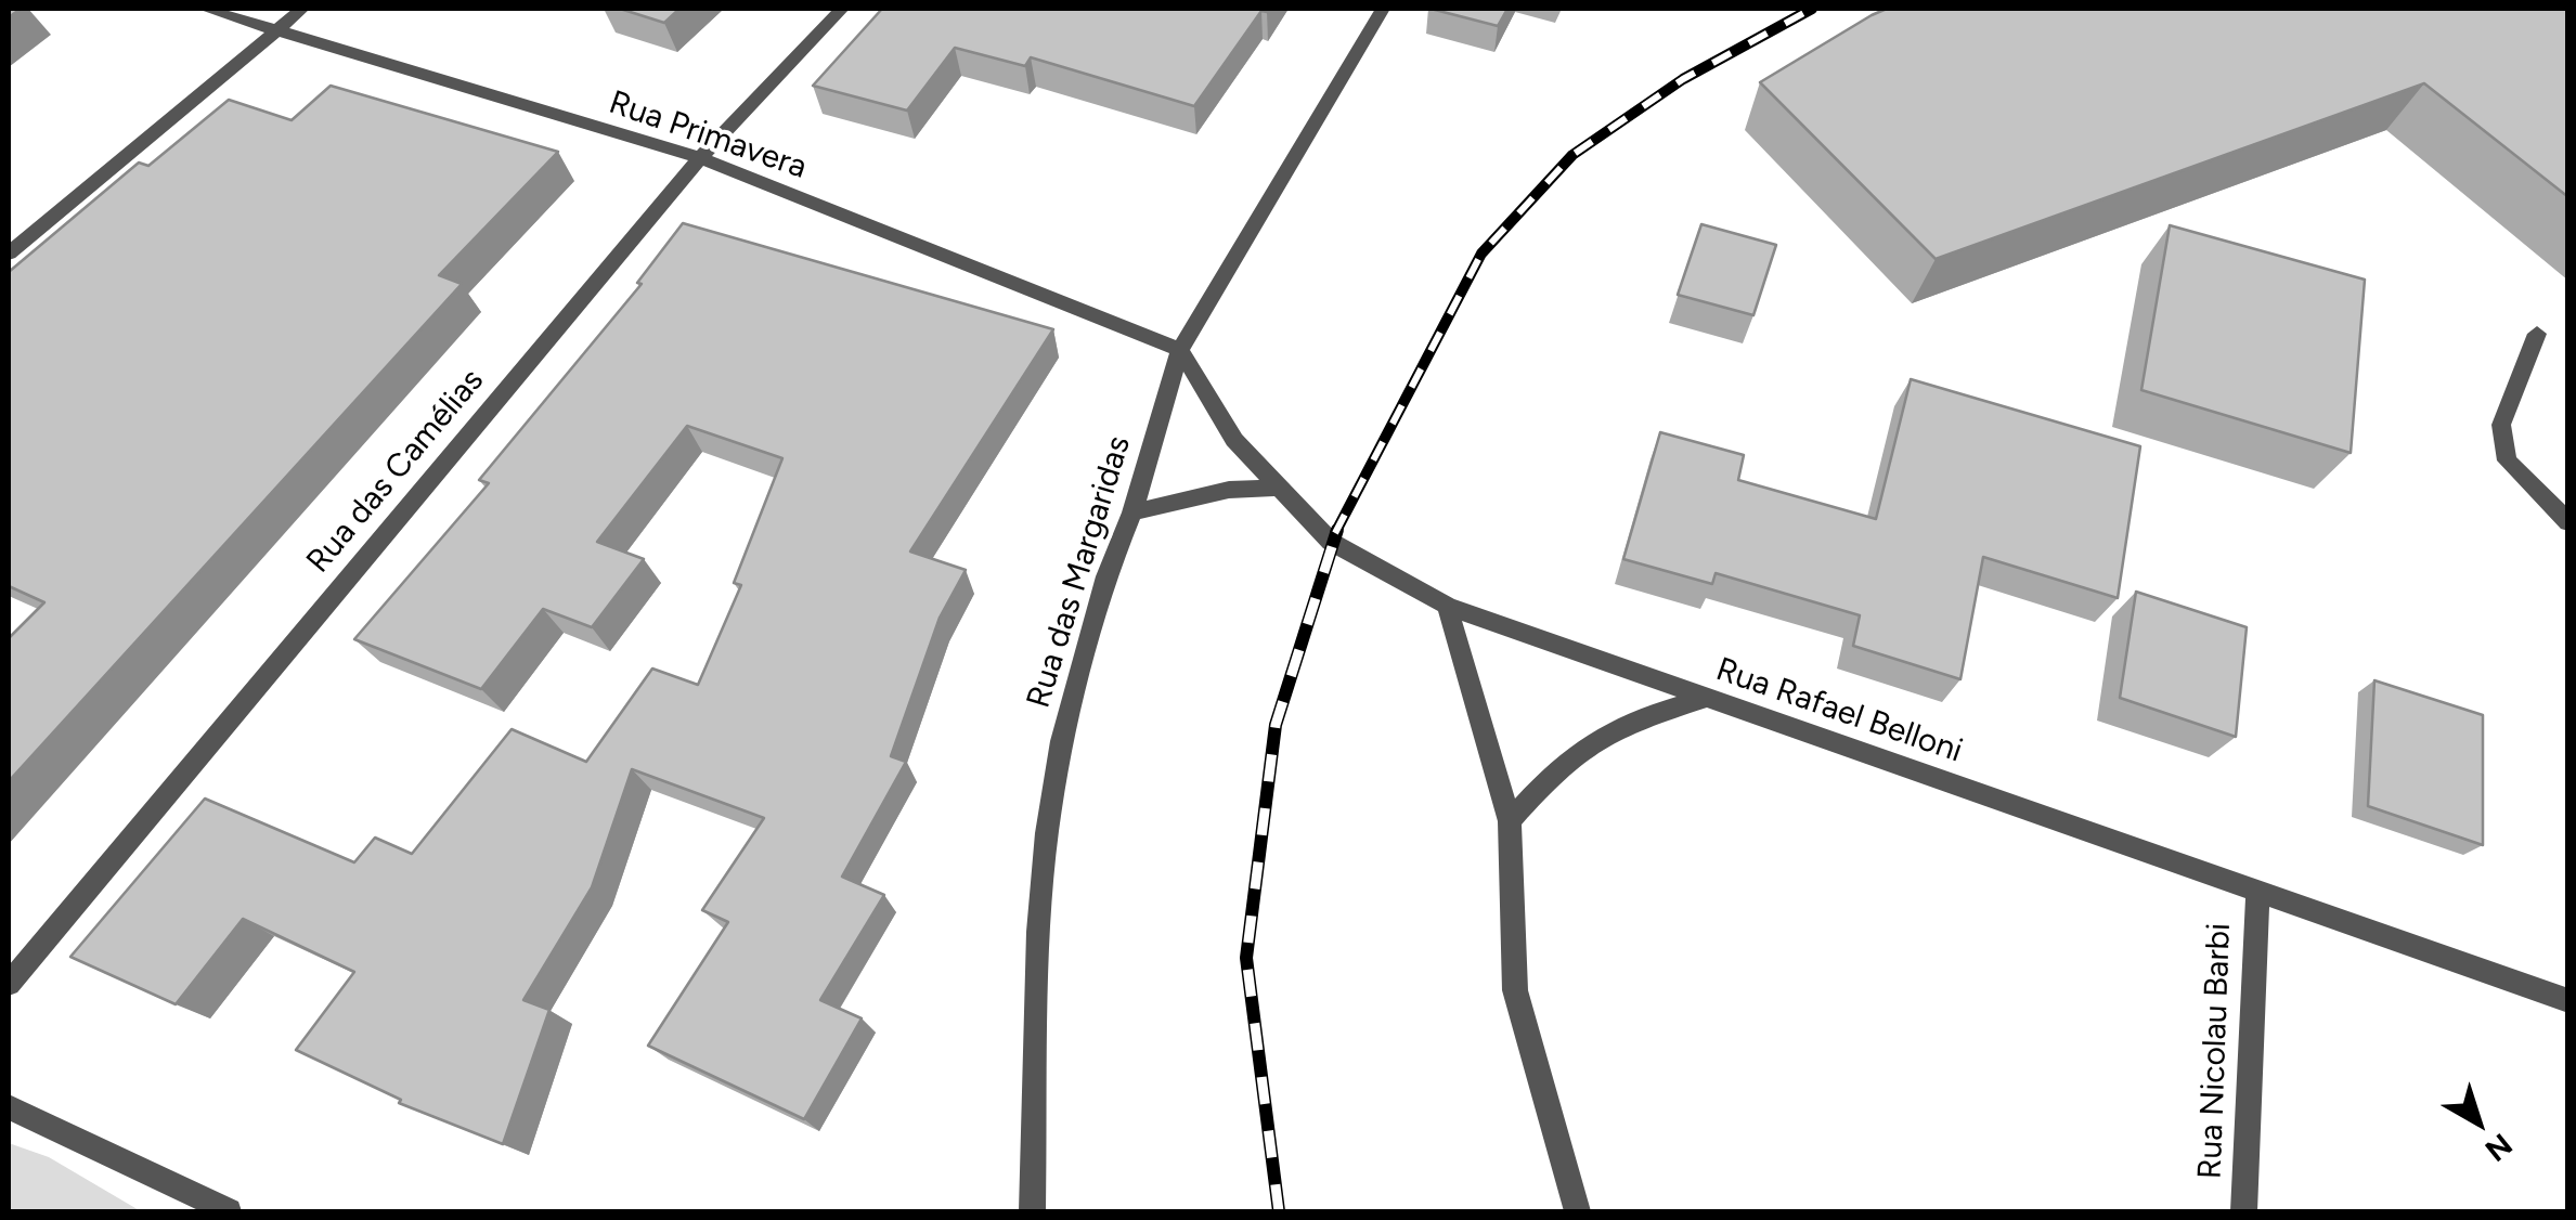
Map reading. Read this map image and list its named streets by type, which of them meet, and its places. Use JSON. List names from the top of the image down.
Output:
{
  "streets": {
    "street": [
      "Rua Primavera",
      "Rua das Camélias",
      "Rua das Margaridas",
      "Rua Rafael Belloni",
      "Rua Nicolau Barbi"
    ]
  },
  "crossings": [
    ["Rua Primavera", "Rua das Camélias"],
    ["Rua Primavera", "Rua das Margaridas"],
    ["Rua Primavera", "Rua Rafael Belloni"],
    ["Rua das Margaridas", "Rua Rafael Belloni"],
    ["Rua Rafael Belloni", "Rua Nicolau Barbi"]
  ],
  "north": "bottom right"
}
